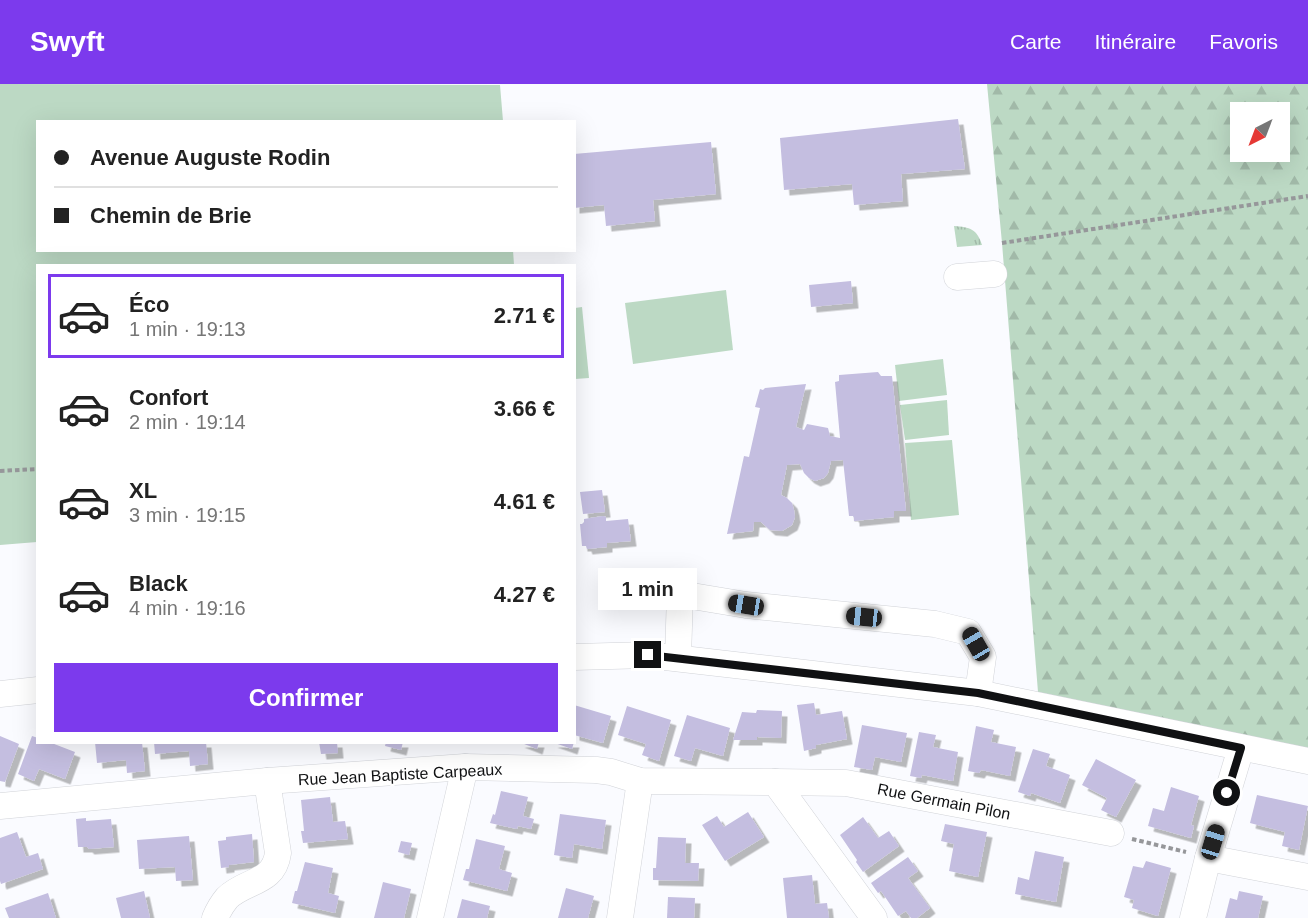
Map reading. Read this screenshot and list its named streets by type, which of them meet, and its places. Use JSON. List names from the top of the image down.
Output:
{
  "streets": {
    "street": ["Rue Jean Baptiste Carpeaux", "Rue Germain Pilon"]
  },
  "crossings": [
    ["Rue Jean Baptiste Carpeaux", "Rue Germain Pilon"]
  ],
  "north": "bottom left",
  "page": {
    "header": "Swyft",
    "nav": ["Carte", "Itinéraire", "Favoris"],
    "banner": ["Avenue Auguste Rodin", "Chemin de Brie"],
    "list": [
      {
        "name": "Éco",
        "note": "1 min · 19:13",
        "value": "2.71 €"
      },
      {
        "name": "Confort",
        "note": "2 min · 19:14",
        "value": "3.66 €"
      },
      {
        "name": "XL",
        "note": "3 min · 19:15",
        "value": "4.61 €"
      },
      {
        "name": "Black",
        "note": "4 min · 19:16",
        "value": "4.27 €"
      }
    ],
    "bubble": "1 min",
    "buttons": "Confirmer"
  }
}
